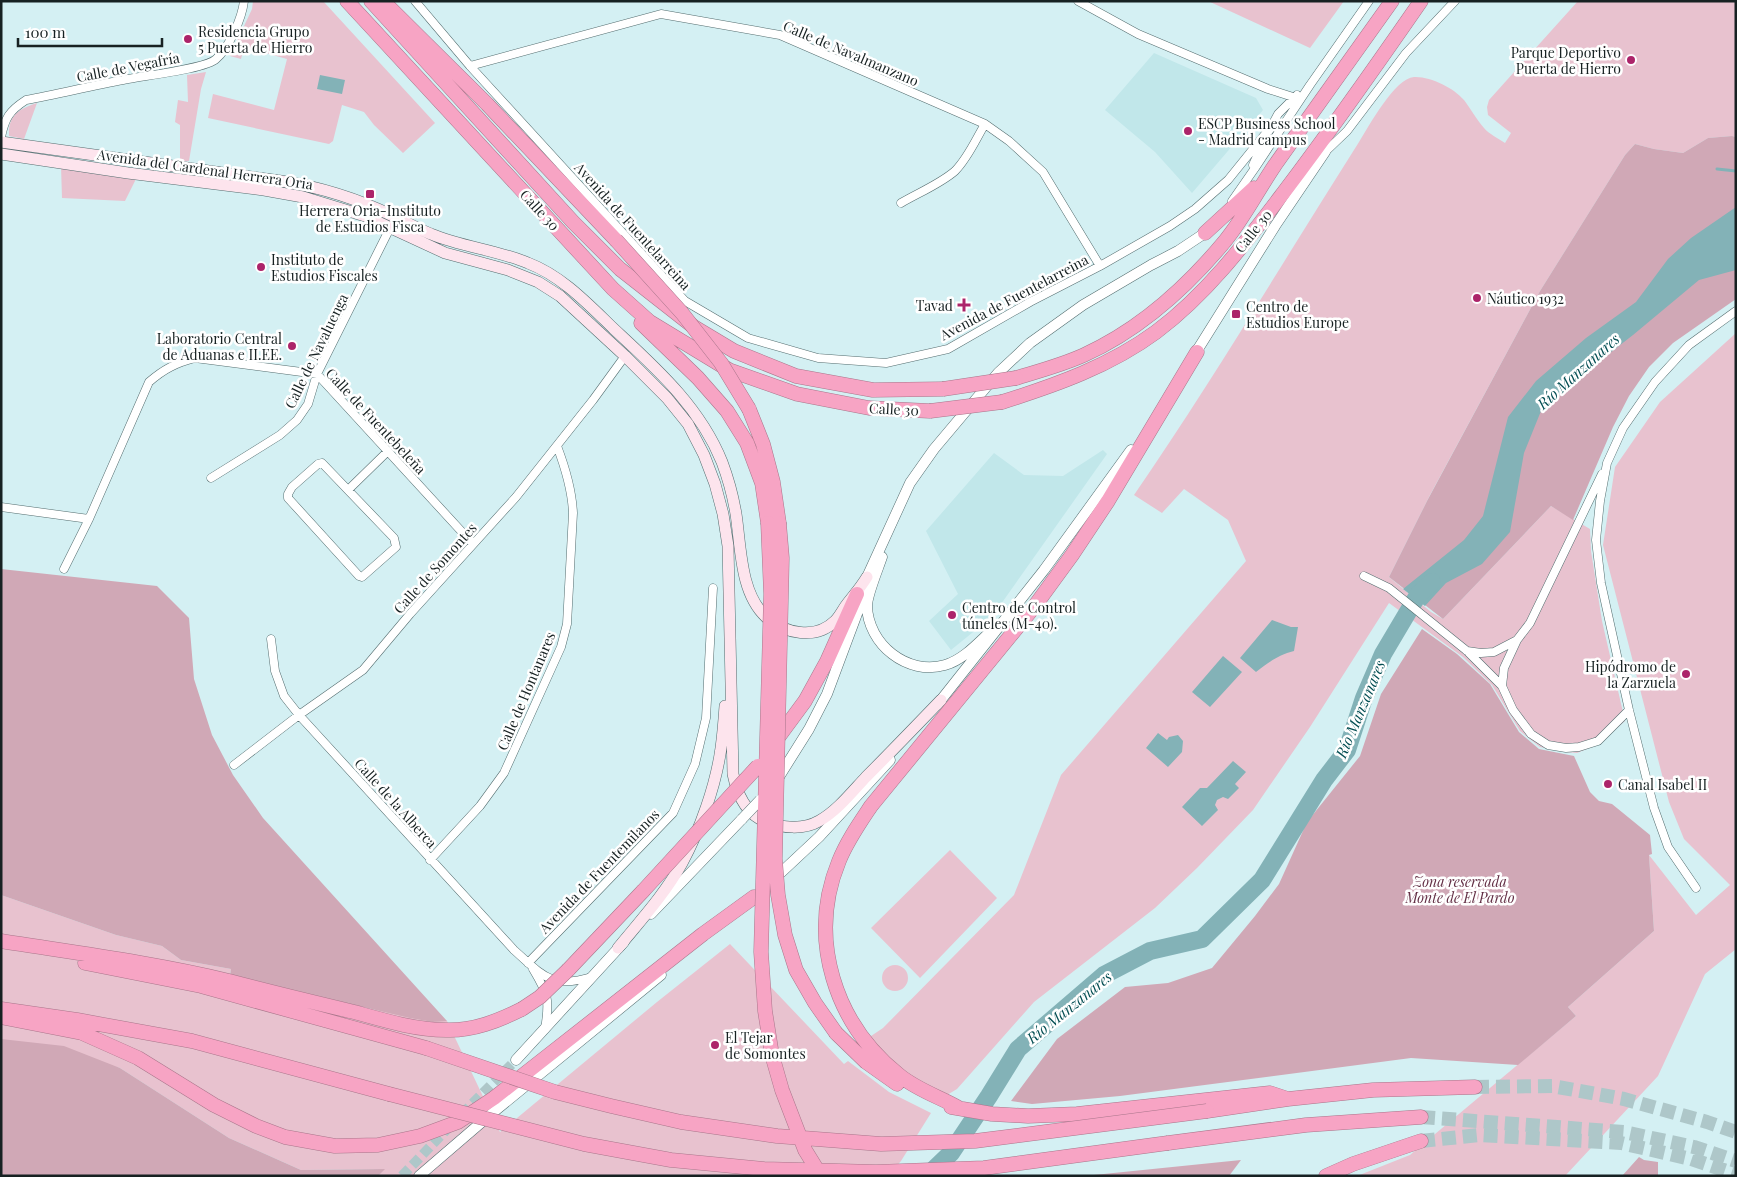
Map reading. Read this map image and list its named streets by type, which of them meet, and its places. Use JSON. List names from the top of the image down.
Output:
{
  "streets": {
    "highway": ["Calle 30"],
    "main road": ["Avenida del Cardenal Herrera Oria"],
    "street": [
      "Calle de Navalmanzano",
      "Calle de Vegafría",
      "Avenida de Fuentelarreina",
      "Calle de Navaluenga",
      "Calle de Fuentebeleña",
      "Calle de Somontes",
      "Calle de Hontanares",
      "Calle de la Alberca",
      "Avenida de Fuentemilanos"
    ]
  },
  "crossings": [
    ["Calle de Navalmanzano", "Avenida de Fuentelarreina"],
    ["Avenida del Cardenal Herrera Oria", "Calle de Navaluenga"],
    ["Avenida del Cardenal Herrera Oria", "Calle de Somontes"],
    ["Calle de Navaluenga", "Calle de Fuentebeleña"],
    ["Calle de Fuentebeleña", "Calle de Somontes"],
    ["Calle de Somontes", "Calle de Hontanares"],
    ["Calle de Somontes", "Calle de la Alberca"],
    ["Calle de Hontanares", "Calle de la Alberca"],
    ["Calle de la Alberca", "Avenida de Fuentemilanos"]
  ],
  "water": ["Río Manzanares"],
  "parks": ["Zona reservada Monte de El Pardo"],
  "places": {
    "other": [
      "Residencia Grupo 5 Puerta de Hierro",
      "Parque Deportivo Puerta de Hierro",
      "ESCP Business School - Madrid campus",
      "Instituto de Estudios Fiscales",
      "Náutico 1932",
      "Laboratorio Central de Aduanas e II.EE.",
      "Centro de Control túneles (M-40).",
      "Hipódromo de la Zarzuela",
      "Canal Isabel II",
      "El Tejar de Somontes"
    ],
    "transit": ["Herrera Oria-Instituto de Estudios Fisca", "Centro de Estudios Europe"],
    "health": ["Tavad"]
  },
  "scale_bar": "100 m"
}
